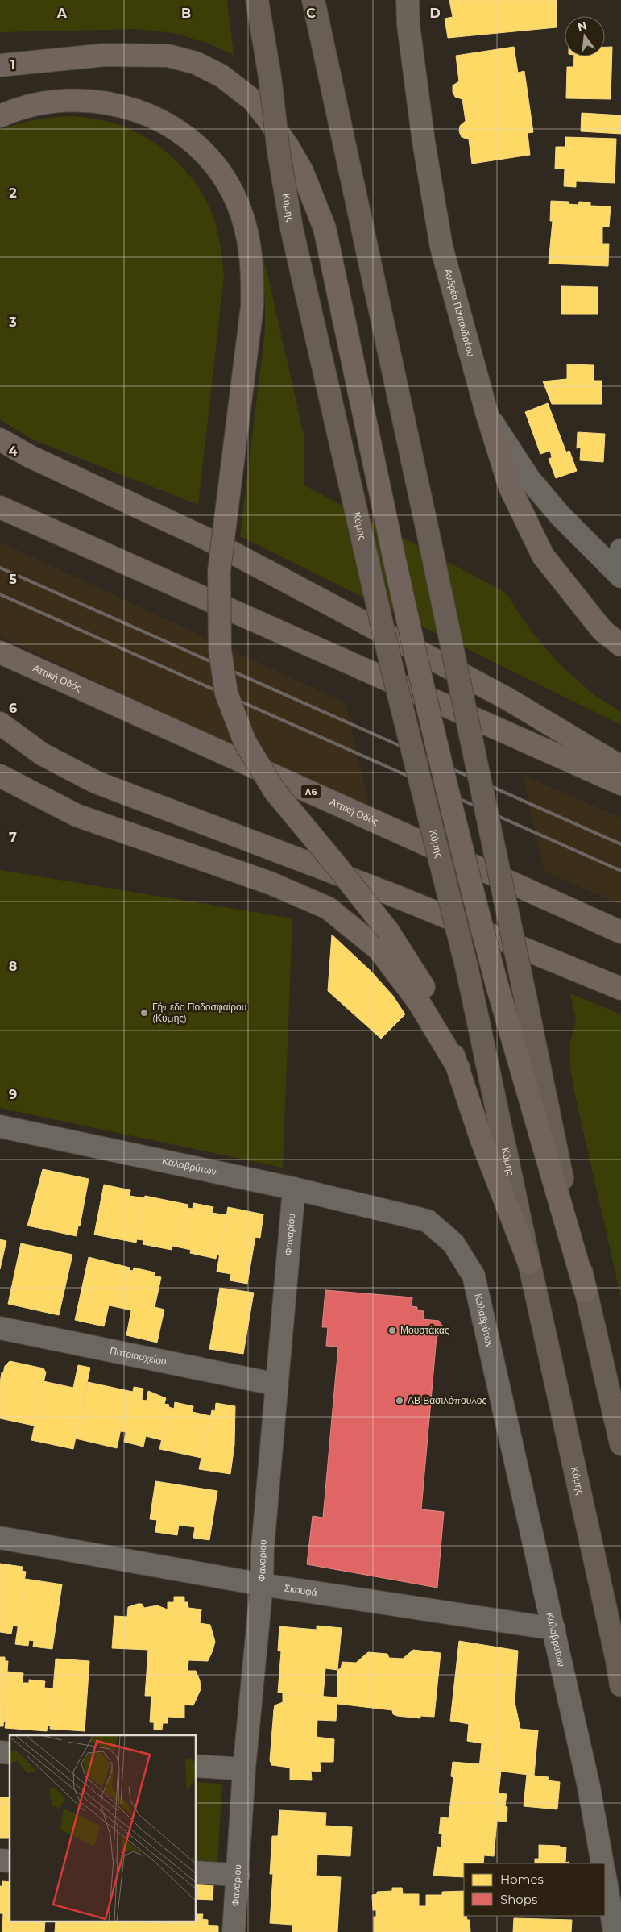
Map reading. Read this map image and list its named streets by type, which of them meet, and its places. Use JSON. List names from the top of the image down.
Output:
{
  "streets": {
    "highway": ["Αττική Οδός", "Α6"],
    "main road": ["Κύμης"],
    "street": [
      "Ανδρέα Παπανδρέου",
      "Καλαβρύτων",
      "Φαναρίου",
      "Πατριαρχείου",
      "Σκουφά"
    ]
  },
  "crossings": [
    ["Καλαβρύτων", "Φαναρίου"],
    ["Καλαβρύτων", "Σκουφά"],
    ["Φαναρίου", "Πατριαρχείου"],
    ["Φαναρίου", "Σκουφά"]
  ],
  "places": ["Γήπεδο Ποδοσφαίρου (Κύμης)", "Μουστάκας", "ΑΒ Βασιλόπουλος"],
  "legend": ["Homes", "Shops"],
  "north": "top",
  "grid": {
    "columns": [
      "A",
      "B",
      "C",
      "D"
    ],
    "rows": [
      "1",
      "2",
      "3",
      "4",
      "5",
      "6",
      "7",
      "8",
      "9"
    ]
  }
}
